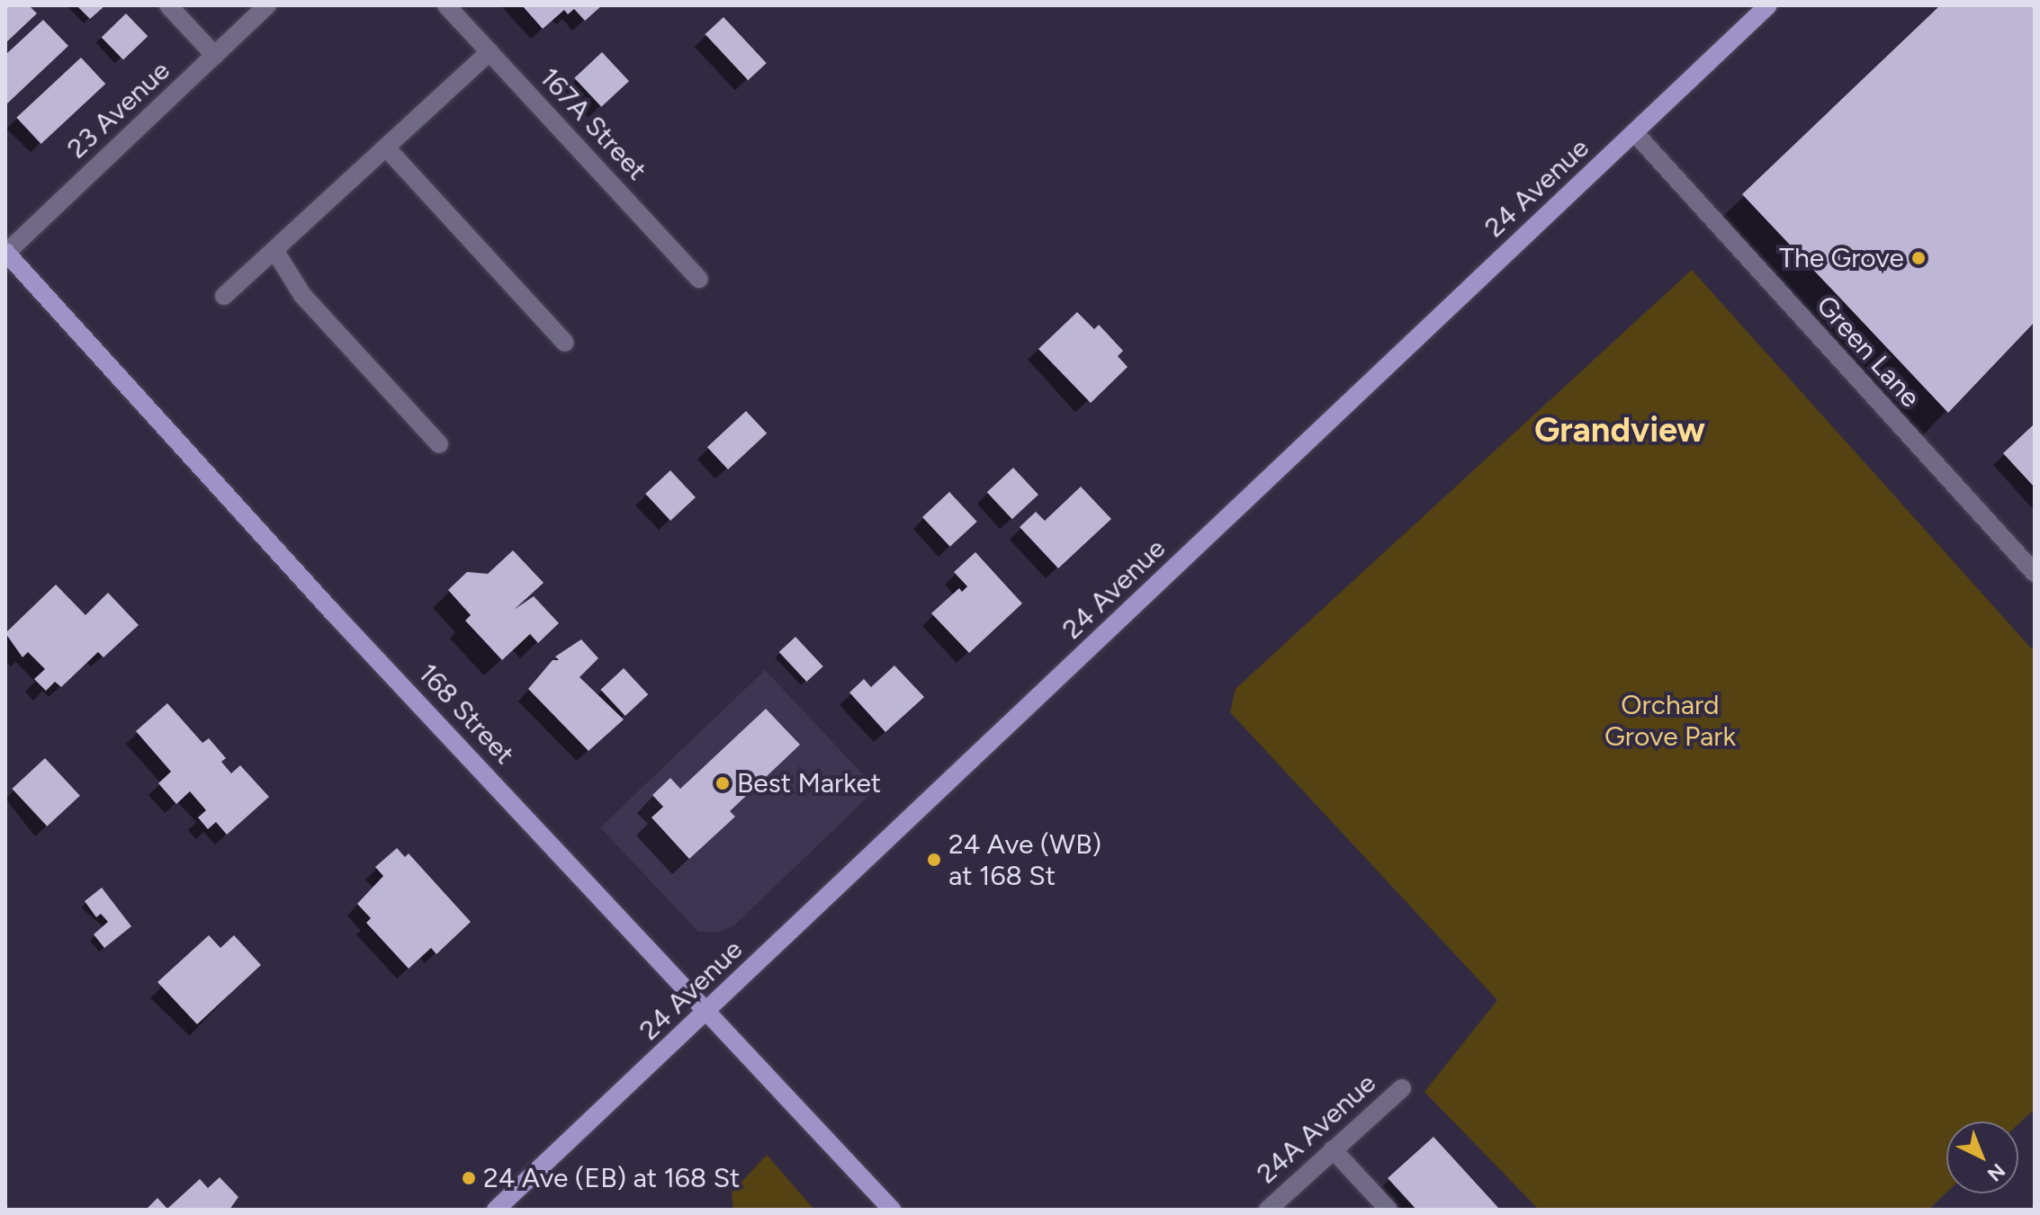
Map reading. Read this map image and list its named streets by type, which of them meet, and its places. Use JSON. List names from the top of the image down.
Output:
{
  "streets": {
    "main road": ["24 Avenue", "168 Street"],
    "street": [
      "23 Avenue",
      "167A Street",
      "Green Lane",
      "24A Avenue"
    ]
  },
  "crossings": [
    ["23 Avenue", "168 Street"],
    ["24 Avenue", "Green Lane"],
    ["24 Avenue", "168 Street"]
  ],
  "districts": ["Grandview"],
  "parks": ["Orchard Grove Park"],
  "places": [
    "The Grove",
    "Best Market",
    "24 Ave (WB) at 168 St",
    "24 Ave (EB) at 168 St"
  ],
  "north": "bottom right"
}
